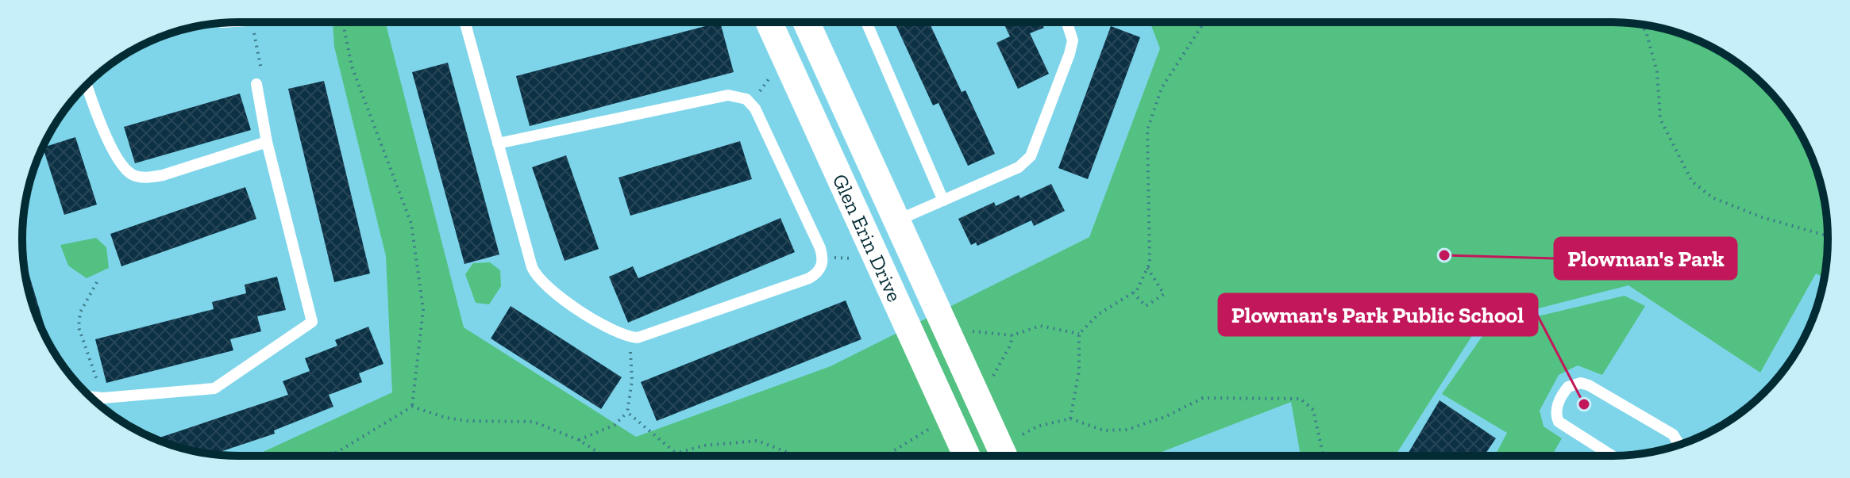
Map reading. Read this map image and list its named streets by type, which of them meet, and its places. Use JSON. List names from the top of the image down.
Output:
{
  "streets": {
    "street": ["Glen Erin Drive"]
  },
  "places": ["Plowman's Park", "Plowman's Park Public School"]
}
